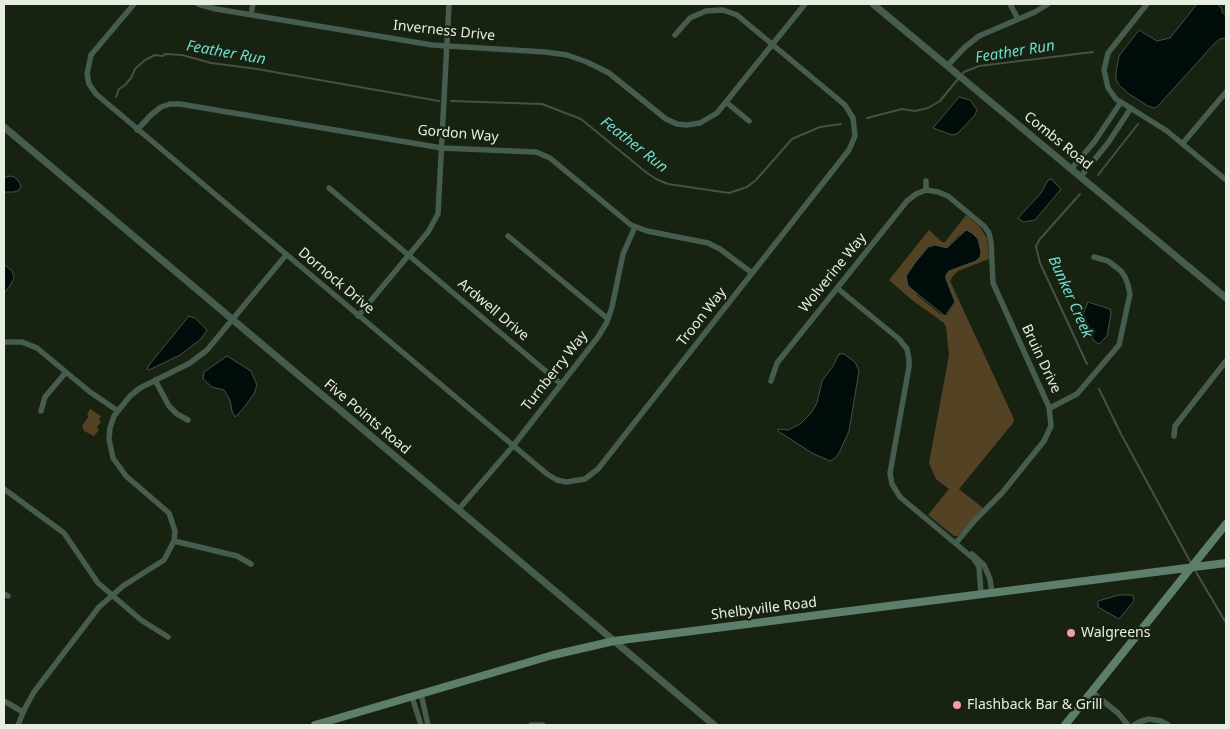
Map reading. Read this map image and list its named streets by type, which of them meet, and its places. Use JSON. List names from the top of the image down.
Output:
{
  "streets": {
    "main road": ["Shelbyville Road"],
    "street": [
      "Inverness Drive",
      "Gordon Way",
      "Combs Road",
      "Wolverine Way",
      "Dornock Drive",
      "Ardwell Drive",
      "Troon Way",
      "Bruin Drive",
      "Turnberry Way",
      "Five Points Road"
    ]
  },
  "crossings": [
    ["Gordon Way", "Dornock Drive"],
    ["Gordon Way", "Troon Way"],
    ["Gordon Way", "Turnberry Way"],
    ["Wolverine Way", "Bruin Drive"],
    ["Dornock Drive", "Troon Way"],
    ["Dornock Drive", "Turnberry Way"],
    ["Ardwell Drive", "Turnberry Way"],
    ["Turnberry Way", "Five Points Road"],
    ["Five Points Road", "Shelbyville Road"]
  ],
  "water": ["Feather Run", "Bunker Creek"],
  "places": ["Walgreens", "Flashback Bar & Grill"]
}
